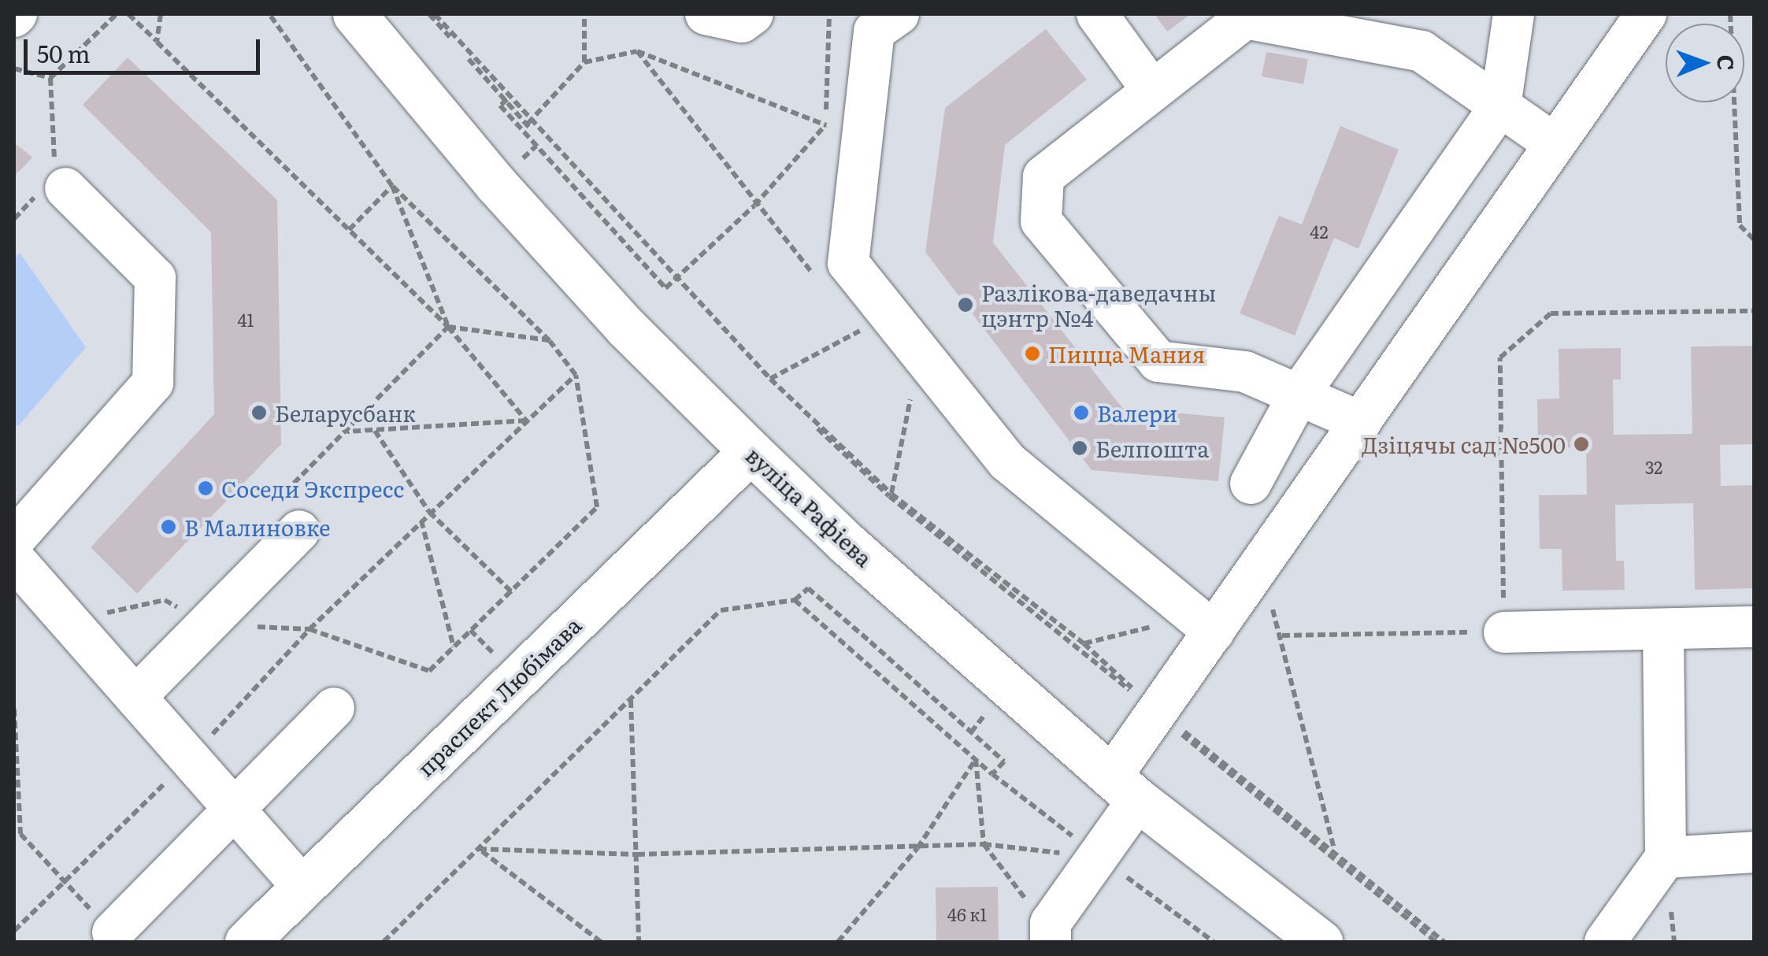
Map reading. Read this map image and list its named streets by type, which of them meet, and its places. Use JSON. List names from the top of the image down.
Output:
{
  "streets": {
    "main road": ["вуліца Рафіева", "праспект Любімава"]
  },
  "crossings": [
    ["вуліца Рафіева", "праспект Любімава"]
  ],
  "places": [
    "Разлікова-даведачны цэнтр №4",
    "Пицца Мания",
    "Беларусбанк",
    "Валери",
    "Дзіцячы сад №500",
    "Белпошта",
    "Соседи Экспресс",
    "В Малиновке"
  ],
  "house_numbers": [
    "42",
    "41",
    "32",
    "46 к1"
  ],
  "scale_bar": "50 m",
  "north": "right"
}
